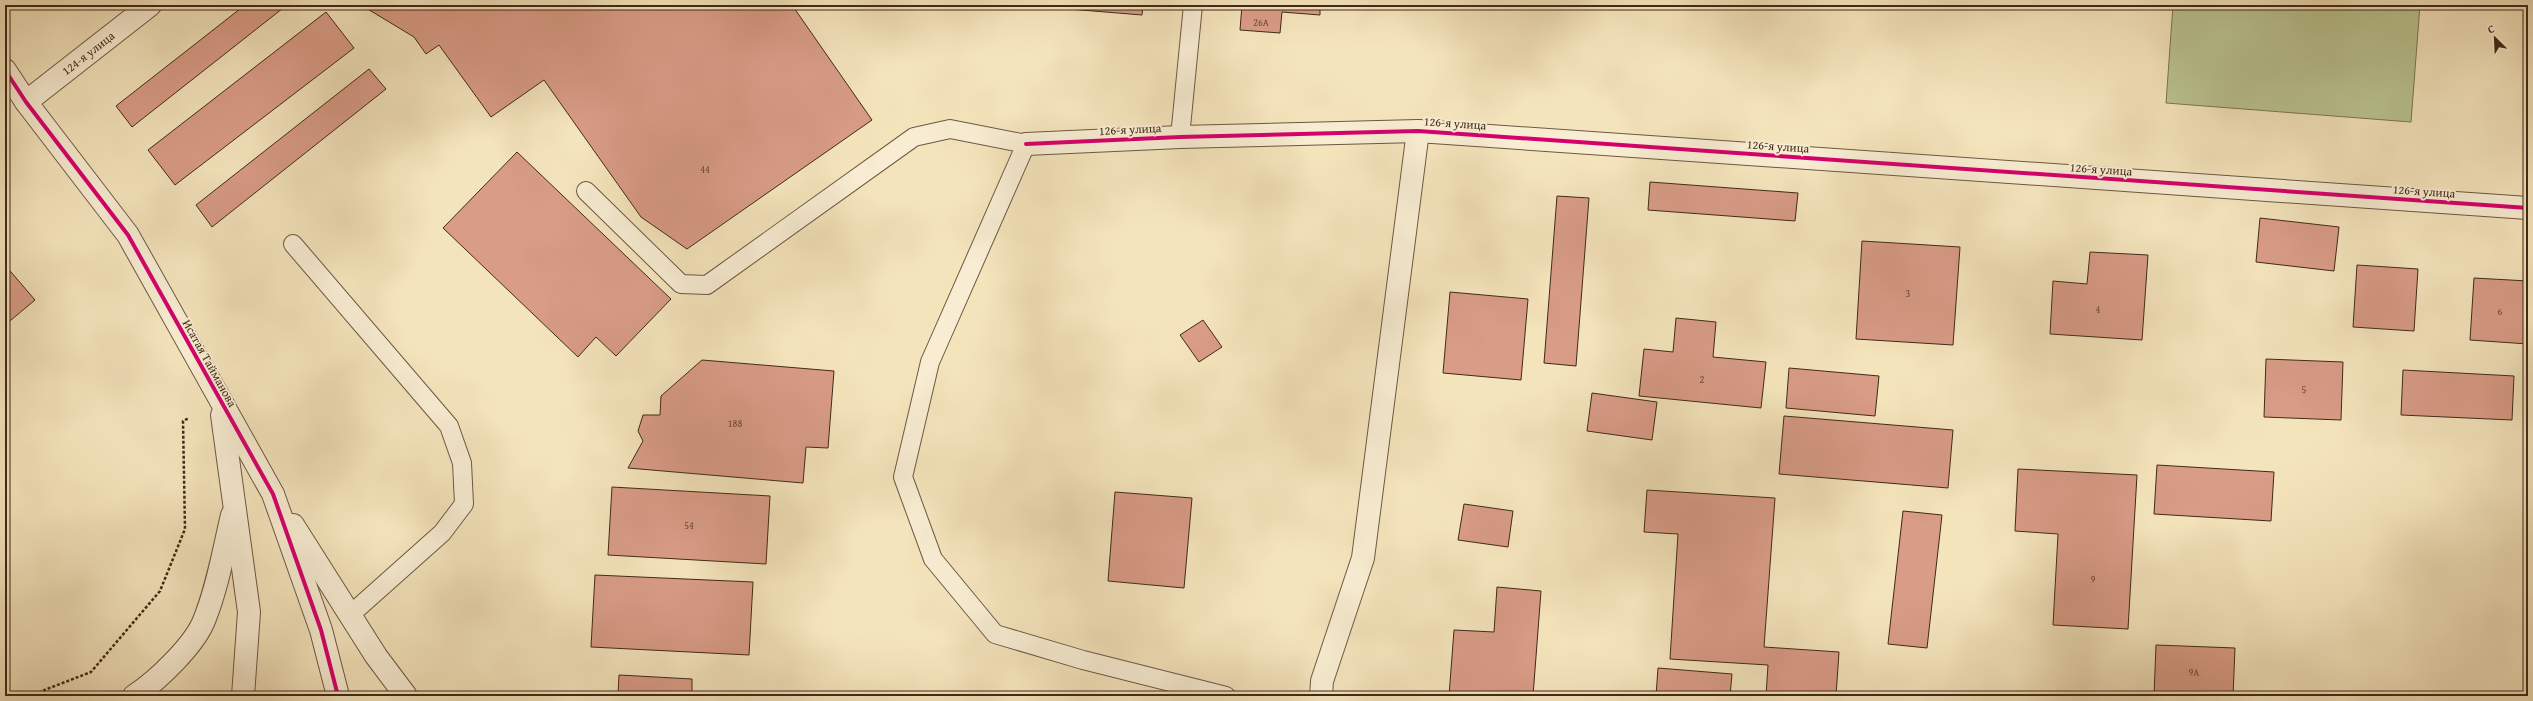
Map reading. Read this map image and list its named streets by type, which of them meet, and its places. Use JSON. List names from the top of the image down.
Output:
{
  "streets": {
    "street": ["124-я улица", "126-я улица", "Исатая Тайманова"]
  },
  "crossings": [
    ["124-я улица", "Исатая Тайманова"]
  ],
  "house_numbers": [
    "26А",
    "44",
    "3",
    "4",
    "6",
    "2",
    "5",
    "188",
    "54",
    "9",
    "9А"
  ],
  "north": "top left"
}
